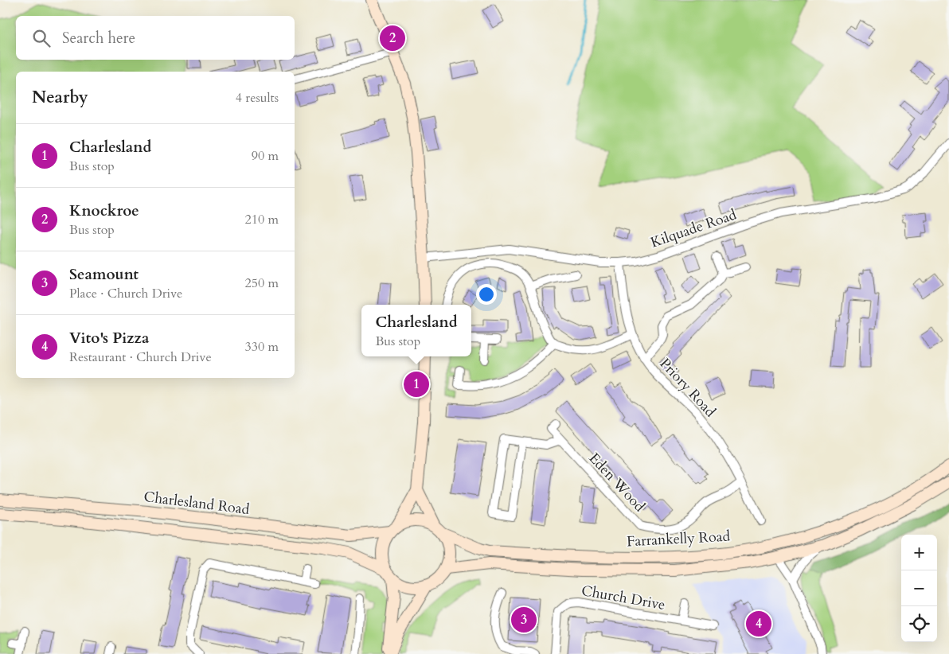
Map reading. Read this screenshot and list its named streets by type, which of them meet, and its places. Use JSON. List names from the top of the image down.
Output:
{
  "streets": {
    "main road": ["Charlesland Road", "Farrankelly Road"],
    "street": [
      "Kilquade Road",
      "Priory Road",
      "Eden Wood",
      "Church Drive"
    ]
  },
  "crossings": [
    ["Kilquade Road", "Priory Road"],
    ["Priory Road", "Eden Wood"],
    ["Charlesland Road", "Farrankelly Road"]
  ],
  "page": {
    "search": "Search here",
    "pins": [
      "2",
      "1",
      "3",
      "4"
    ],
    "heading": ["Nearby", "4 results"],
    "list": [
      {
        "mark": "1",
        "name": "Charlesland",
        "note": "Bus stop",
        "value": "90 m"
      },
      {
        "mark": "2",
        "name": "Knockroe",
        "note": "Bus stop",
        "value": "210 m"
      },
      {
        "mark": "3",
        "name": "Seamount",
        "note": "Place · Church Drive",
        "value": "250 m"
      },
      {
        "mark": "4",
        "name": "Vito's Pizza",
        "note": "Restaurant · Church Drive",
        "value": "330 m"
      }
    ],
    "popup": ["Charlesland", "Bus stop"],
    "map_buttons": ["+", "−"]
  }
}
